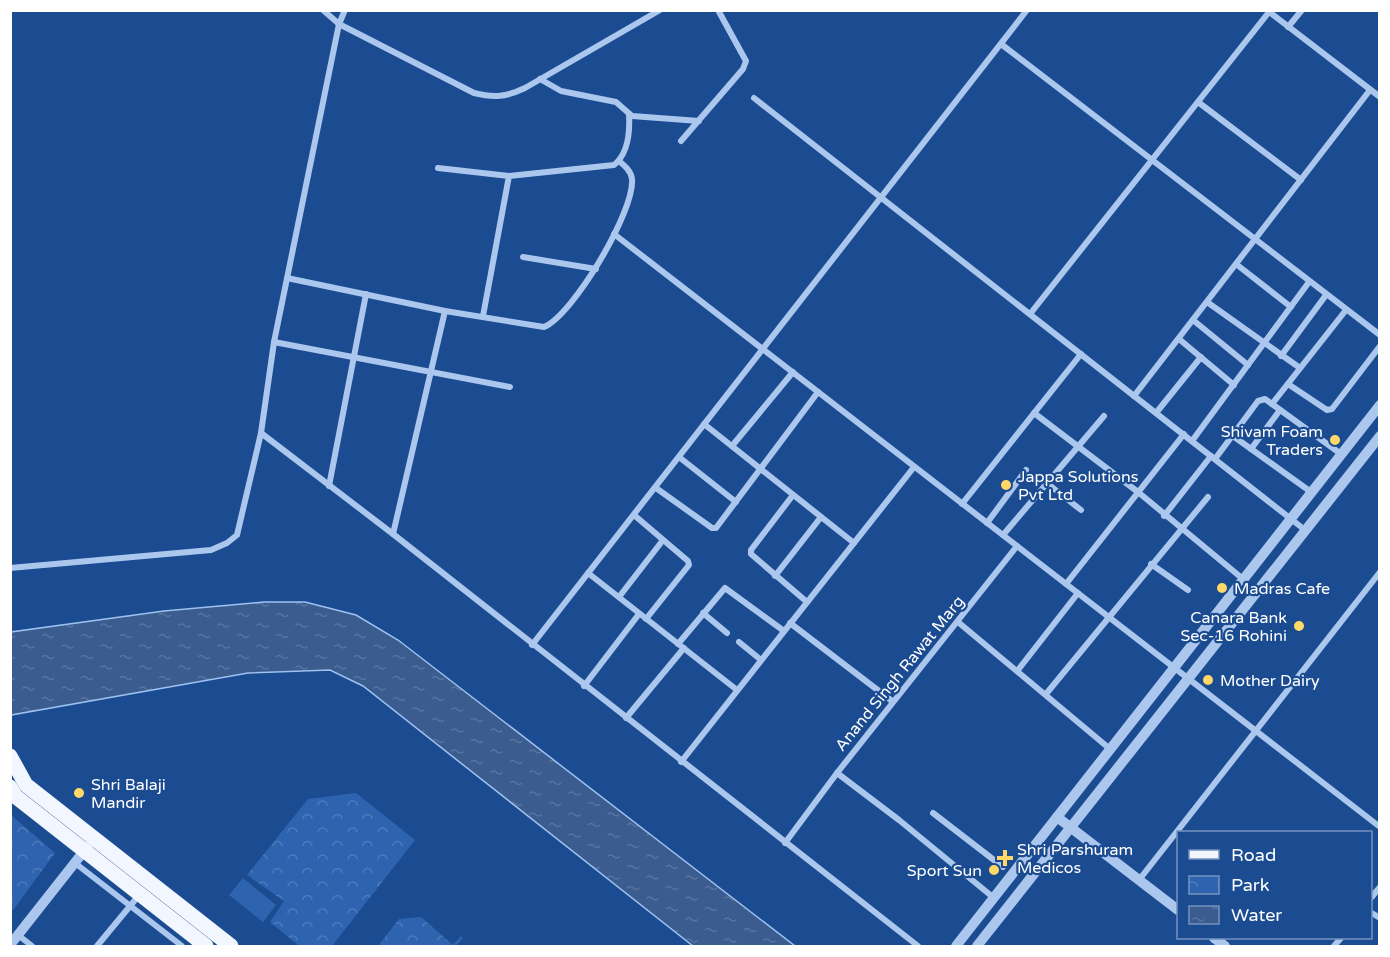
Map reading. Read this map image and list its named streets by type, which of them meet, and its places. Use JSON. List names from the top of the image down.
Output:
{
  "streets": {
    "street": ["Anand Singh Rawat Marg"]
  },
  "places": {
    "other": [
      "Shivam Foam Traders",
      "Jappa Solutions Pvt Ltd",
      "Madras Cafe",
      "Canara Bank Sec-16 Rohini",
      "Mother Dairy",
      "Shri Balaji Mandir",
      "Sport Sun"
    ],
    "health": ["Shri Parshuram Medicos"]
  },
  "legend": ["Road", "Park", "Water"]
}
